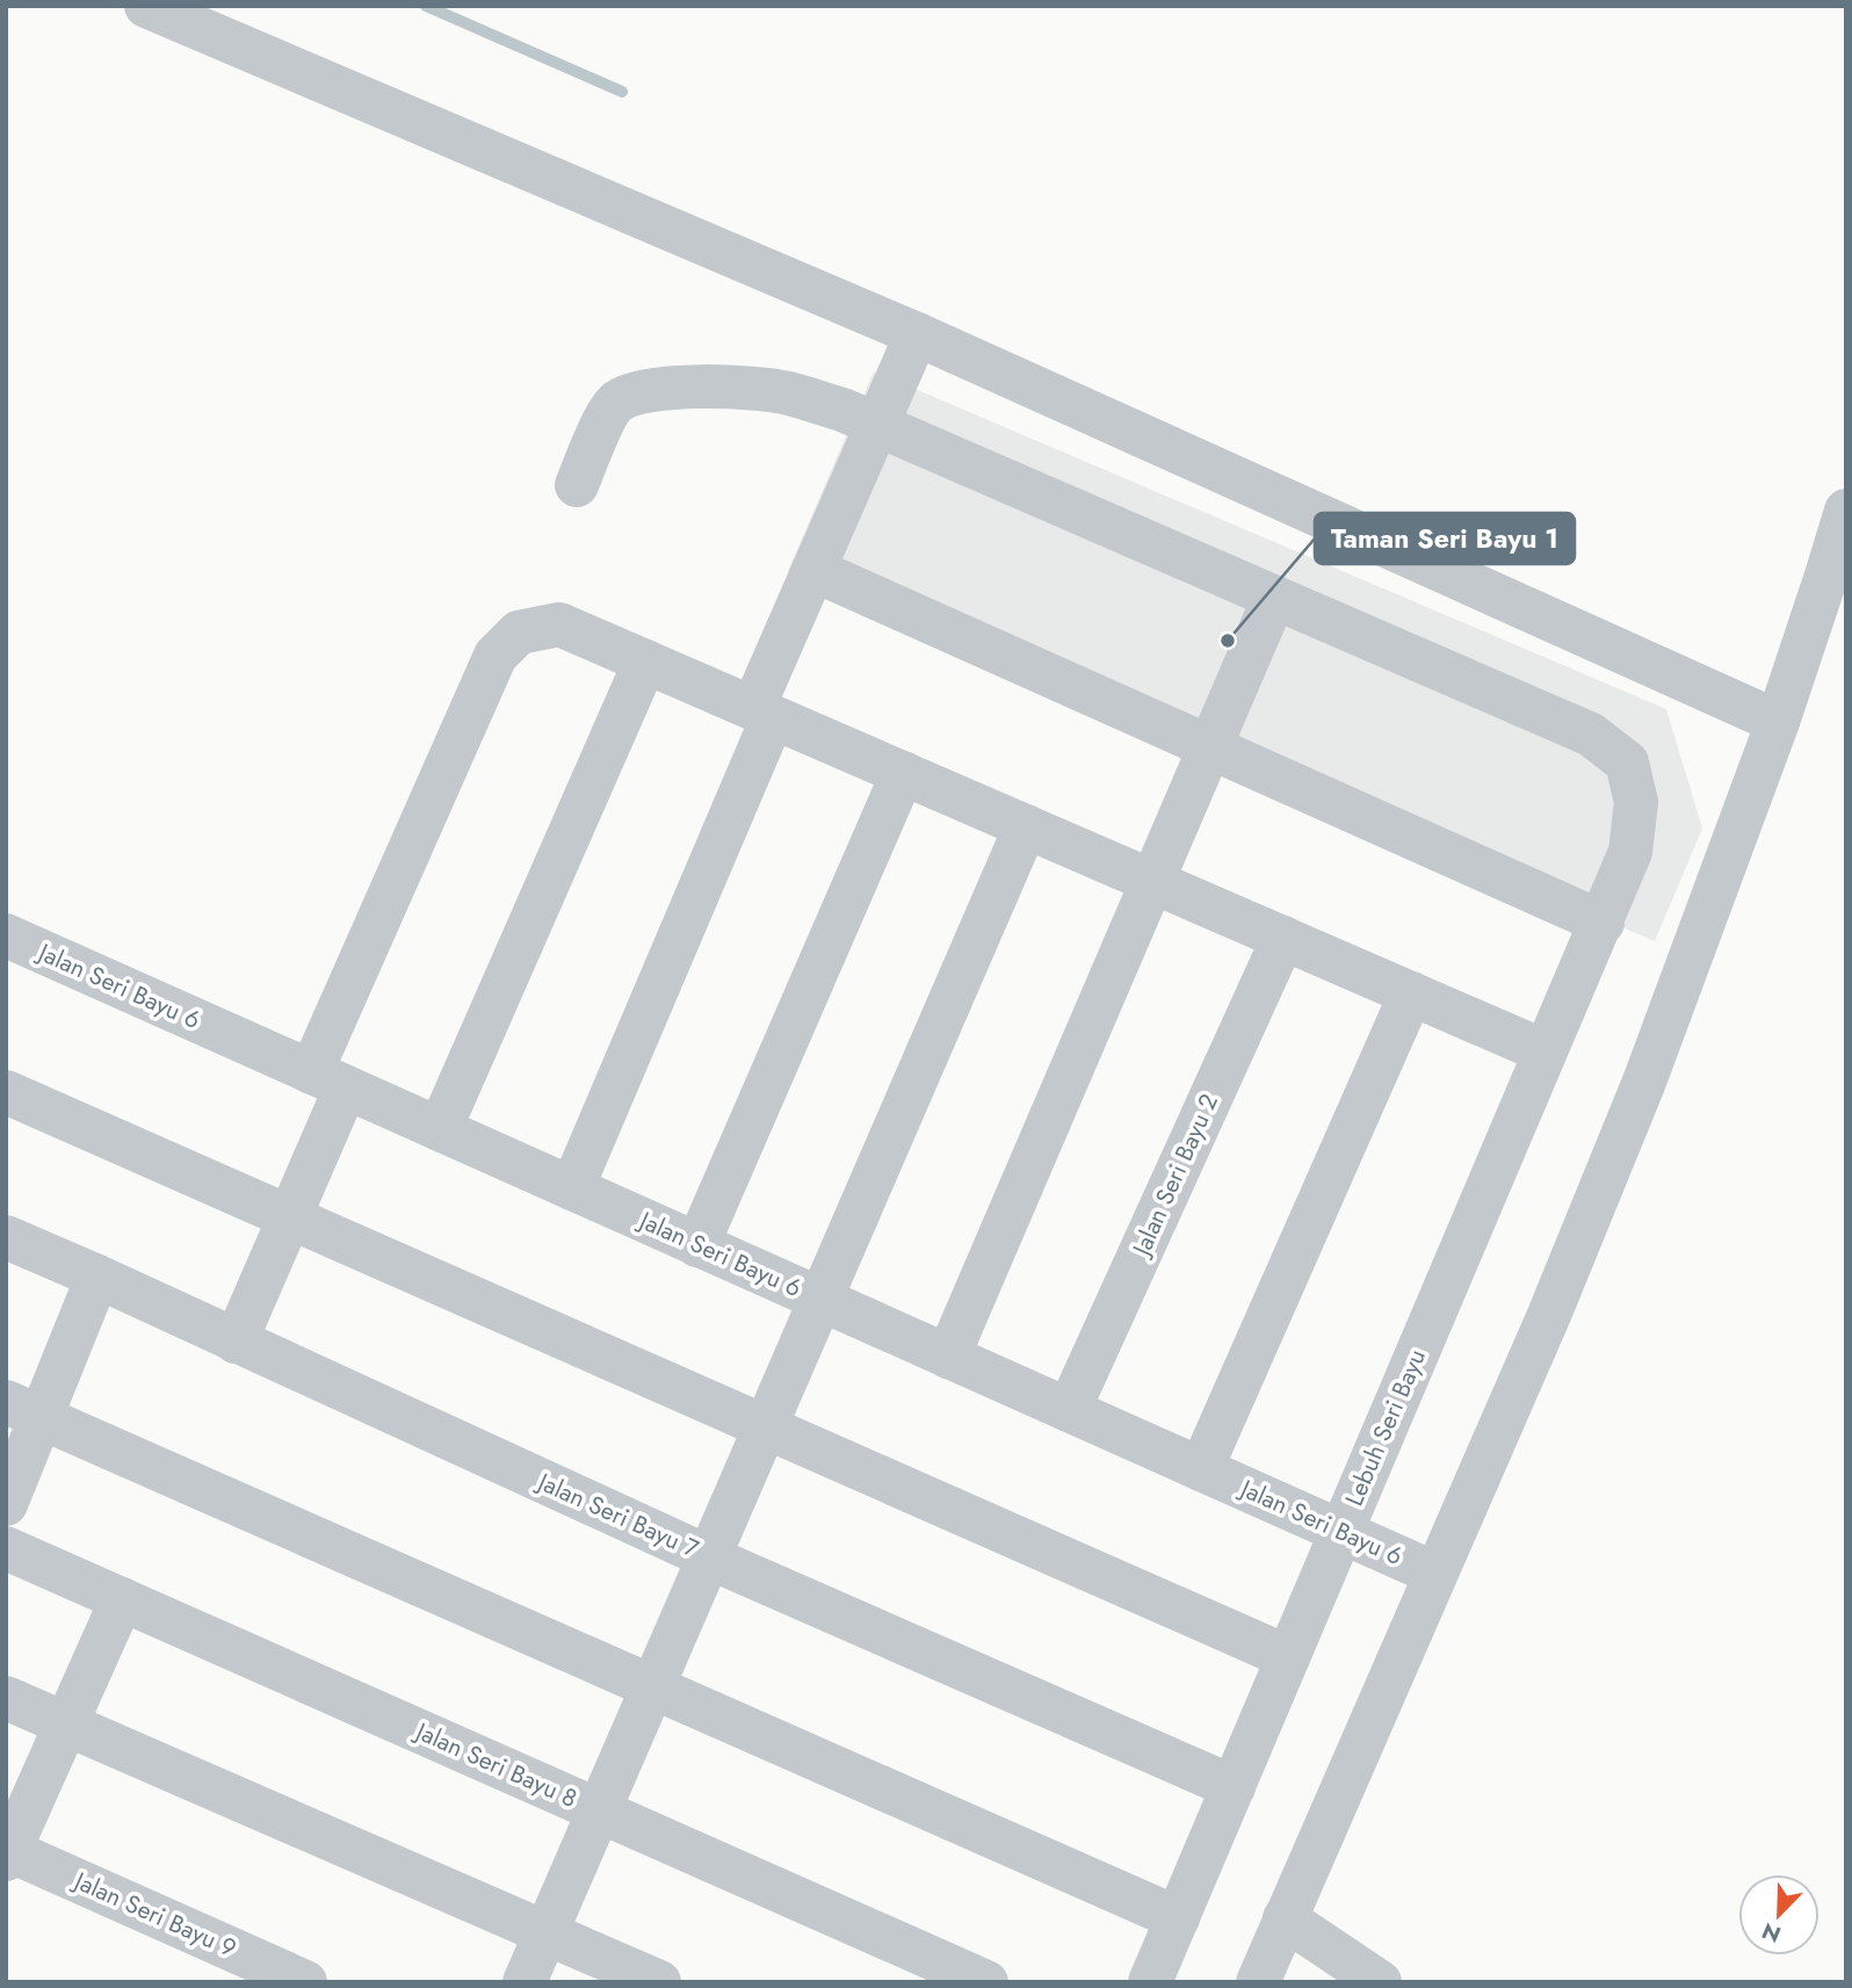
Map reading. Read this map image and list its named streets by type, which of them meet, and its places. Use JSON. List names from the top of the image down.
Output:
{
  "streets": {
    "street": [
      "Jalan Seri Bayu 6",
      "Jalan Seri Bayu 2",
      "Lebuh Seri Bayu",
      "Jalan Seri Bayu 7",
      "Jalan Seri Bayu 8",
      "Jalan Seri Bayu 9"
    ]
  },
  "crossings": [
    ["Jalan Seri Bayu 6", "Jalan Seri Bayu 2"],
    ["Jalan Seri Bayu 6", "Lebuh Seri Bayu"],
    ["Lebuh Seri Bayu", "Jalan Seri Bayu 7"]
  ],
  "places": ["Taman Seri Bayu 1"],
  "north": "bottom left"
}
